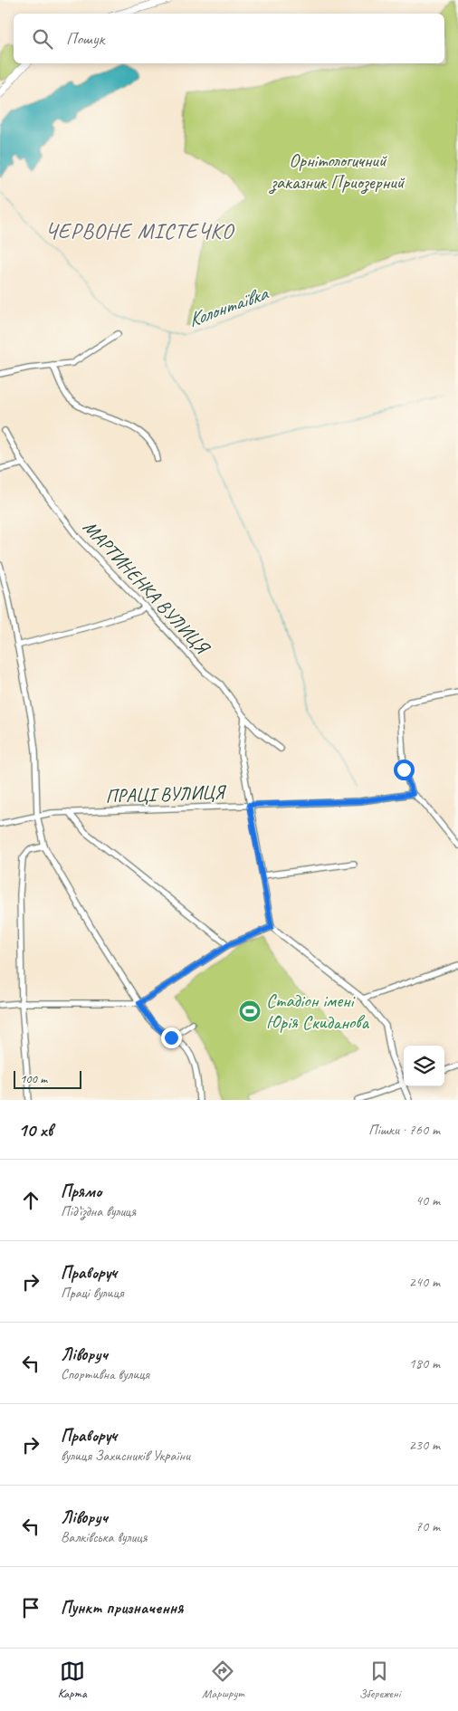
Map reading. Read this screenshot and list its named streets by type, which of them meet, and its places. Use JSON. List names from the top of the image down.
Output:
{
  "streets": {
    "street": ["МАРТИНЕНКА ВУЛИЦЯ", "ПРАЦІ ВУЛИЦЯ"]
  },
  "districts": ["ЧЕРВОНЕ МІСТЕЧКО"],
  "water": ["Колонтаївка"],
  "parks": ["Орнiтологичний заказник Приозерний"],
  "places": {
    "sports": ["Стадiон імені Юрія Скиданова"]
  },
  "scale_bar": "100 m",
  "page": {
    "search": "Пошук",
    "scale": "100 m",
    "heading": ["10 хв", "Пішки · 760 m"],
    "list": [
      ["Прямо", "Під’їздна вулиця", "40 m"],
      ["Праворуч", "Праці вулиця", "240 m"],
      ["Ліворуч", "Спортивна вулиця", "180 m"],
      ["Праворуч", "вулиця Захисників України", "230 m"],
      ["Ліворуч", "Валківська вулиця", "70 m"],
      "Пункт призначення"
    ],
    "nav": ["Карта", "Маршрут", "Збережені"]
  }
}
